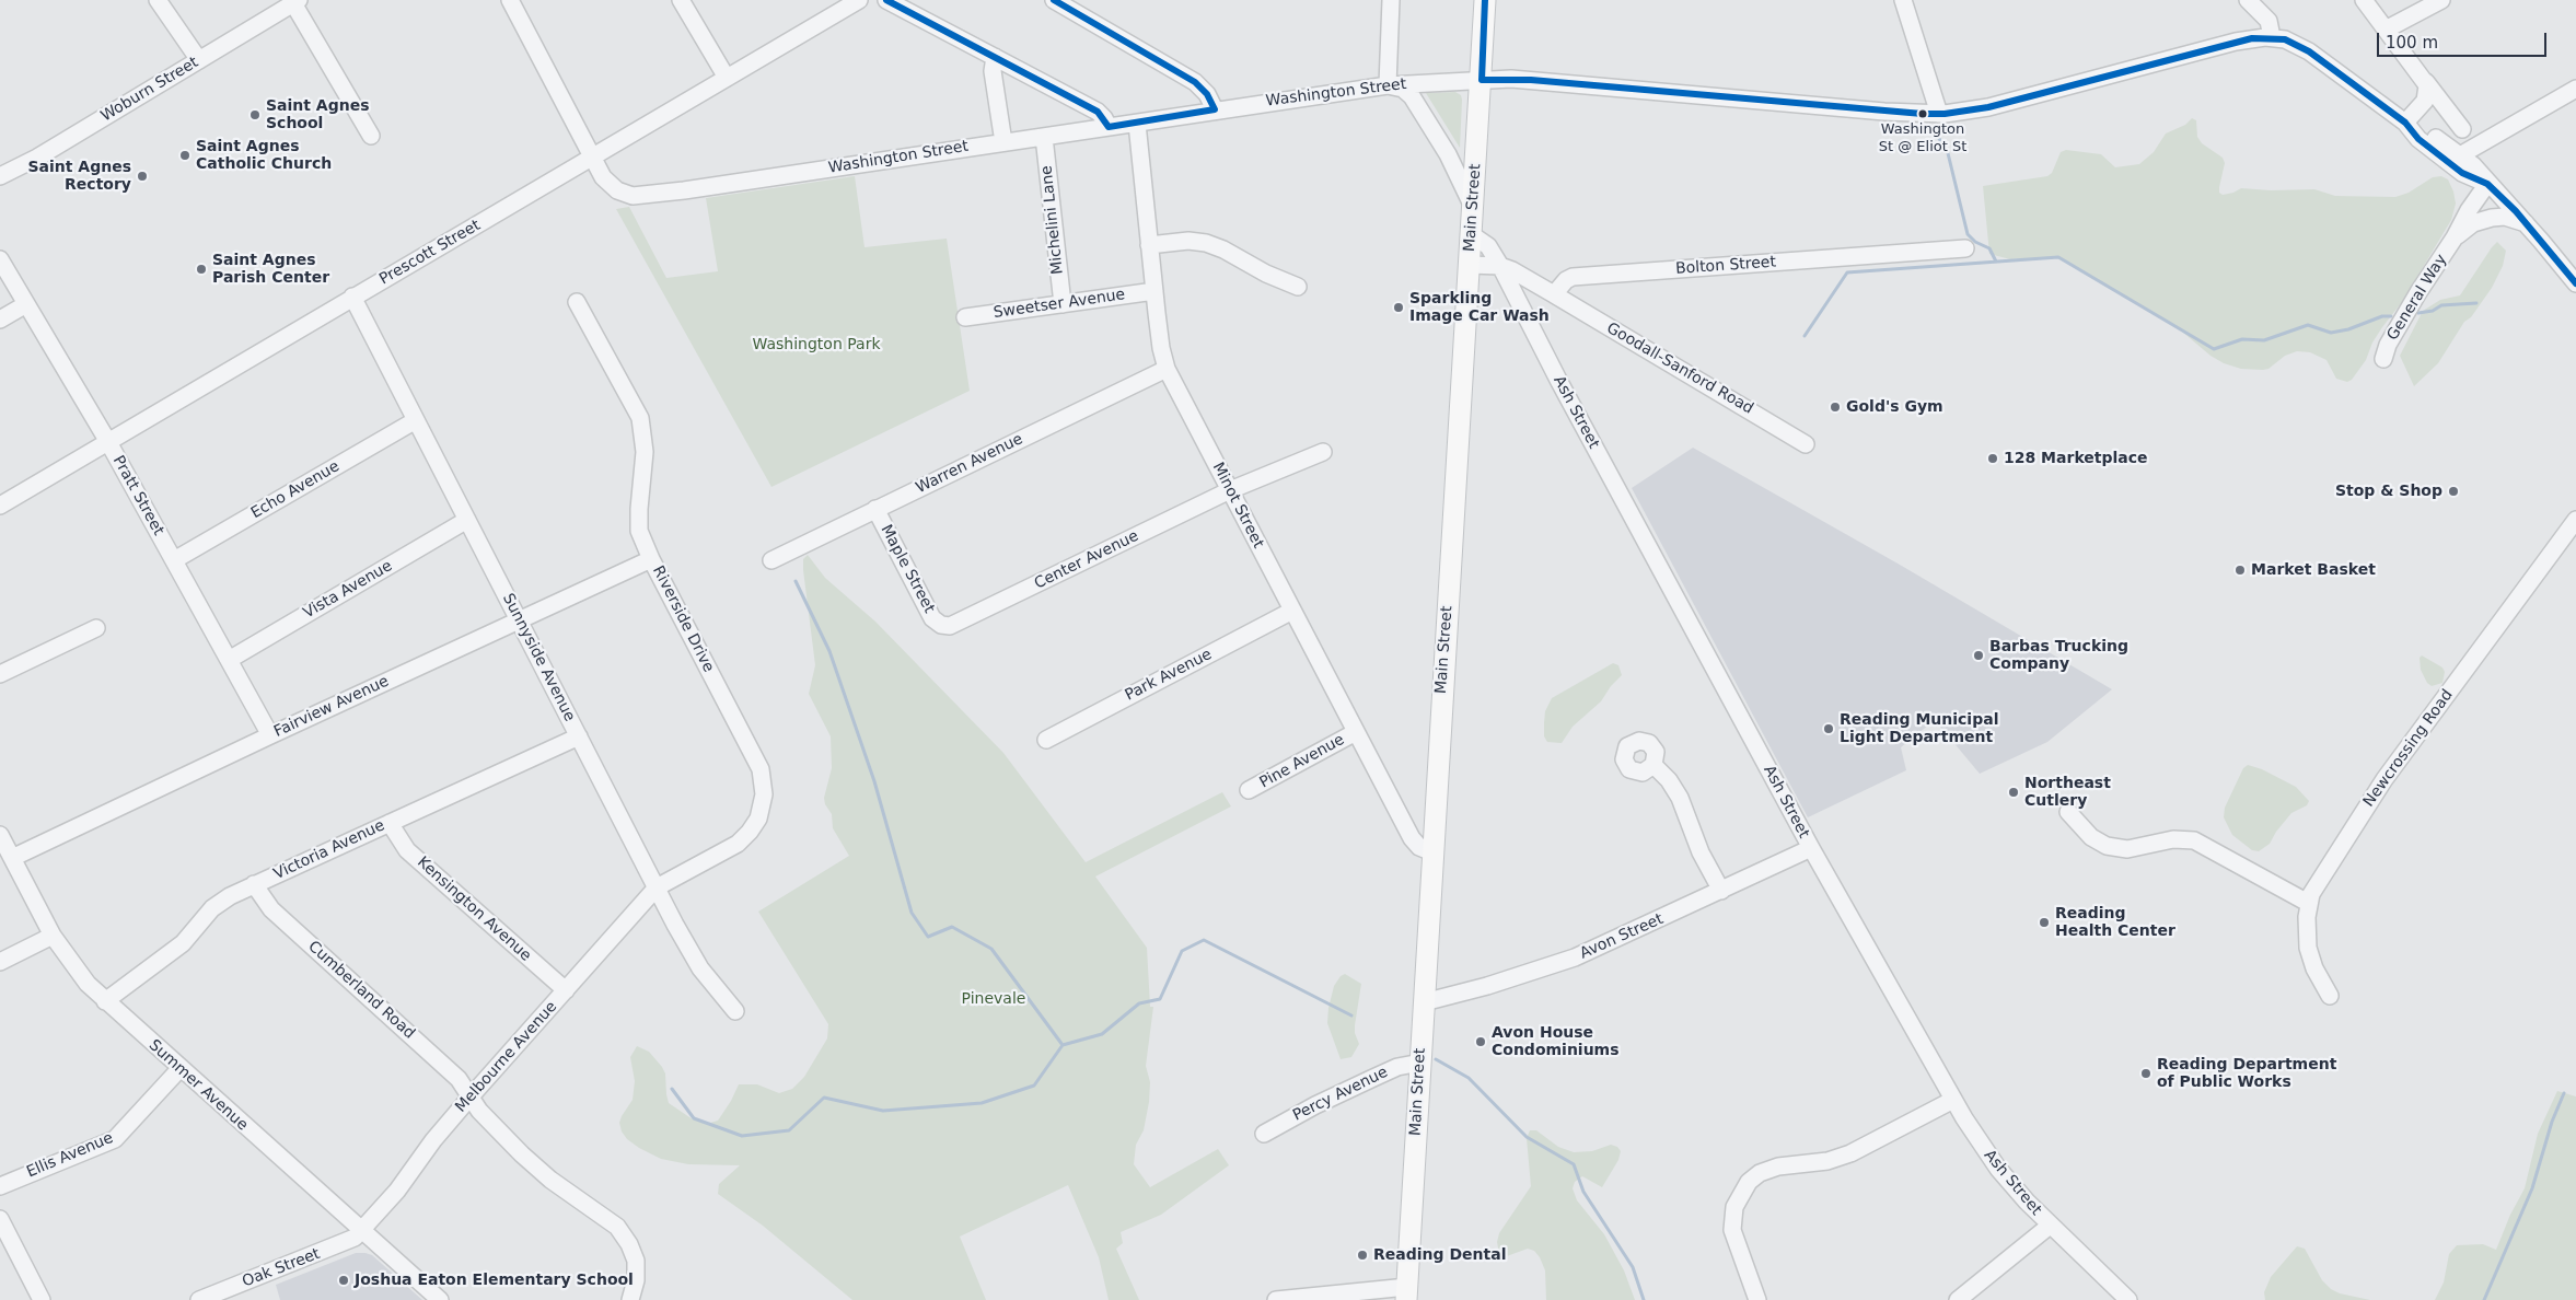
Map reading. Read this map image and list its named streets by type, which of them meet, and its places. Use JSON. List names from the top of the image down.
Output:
{
  "streets": {
    "main road": ["Main Street"],
    "street": [
      "Woburn Street",
      "Washington Street",
      "Michelini Lane",
      "Prescott Street",
      "Bolton Street",
      "General Way",
      "Sweetser Avenue",
      "Goodall-Sanford Road",
      "Ash Street",
      "Warren Avenue",
      "Echo Avenue",
      "Pratt Street",
      "Minot Street",
      "Center Avenue",
      "Maple Street",
      "Vista Avenue",
      "Riverside Drive",
      "Sunnyside Avenue",
      "Park Avenue",
      "Fairview Avenue",
      "Newcrossing Road",
      "Pine Avenue",
      "Victoria Avenue",
      "Kensington Avenue",
      "Avon Street",
      "Cumberland Road",
      "Melbourne Avenue",
      "Summer Avenue",
      "Percy Avenue",
      "Ellis Avenue",
      "Oak Street"
    ]
  },
  "crossings": [
    ["Washington Street", "Main Street"],
    ["Washington Street", "Michelini Lane"],
    ["Washington Street", "Prescott Street"],
    ["Washington Street", "Minot Street"],
    ["Main Street", "Ash Street"],
    ["Main Street", "Minot Street"],
    ["Main Street", "Avon Street"],
    ["Main Street", "Percy Avenue"],
    ["Michelini Lane", "Sweetser Avenue"],
    ["Prescott Street", "Pratt Street"],
    ["Prescott Street", "Sunnyside Avenue"],
    ["Bolton Street", "Goodall-Sanford Road"],
    ["Sweetser Avenue", "Minot Street"],
    ["Ash Street", "Avon Street"],
    ["Warren Avenue", "Minot Street"],
    ["Warren Avenue", "Maple Street"],
    ["Echo Avenue", "Pratt Street"],
    ["Echo Avenue", "Sunnyside Avenue"],
    ["Pratt Street", "Vista Avenue"],
    ["Pratt Street", "Fairview Avenue"],
    ["Minot Street", "Center Avenue"],
    ["Minot Street", "Park Avenue"],
    ["Minot Street", "Pine Avenue"],
    ["Center Avenue", "Maple Street"],
    ["Vista Avenue", "Sunnyside Avenue"],
    ["Riverside Drive", "Sunnyside Avenue"],
    ["Riverside Drive", "Fairview Avenue"],
    ["Riverside Drive", "Melbourne Avenue"],
    ["Sunnyside Avenue", "Fairview Avenue"],
    ["Sunnyside Avenue", "Victoria Avenue"],
    ["Sunnyside Avenue", "Melbourne Avenue"],
    ["Fairview Avenue", "Summer Avenue"],
    ["Victoria Avenue", "Kensington Avenue"],
    ["Victoria Avenue", "Cumberland Road"],
    ["Victoria Avenue", "Summer Avenue"],
    ["Kensington Avenue", "Melbourne Avenue"],
    ["Cumberland Road", "Melbourne Avenue"],
    ["Melbourne Avenue", "Summer Avenue"],
    ["Melbourne Avenue", "Oak Street"],
    ["Summer Avenue", "Ellis Avenue"],
    ["Summer Avenue", "Oak Street"]
  ],
  "parks": ["Washington Park", "Pinevale"],
  "places": [
    "Washington St @ Eliot St",
    "Saint Agnes School",
    "Saint Agnes Catholic Church",
    "Saint Agnes Rectory",
    "Saint Agnes Parish Center",
    "Sparkling Image Car Wash",
    "Gold's Gym",
    "128 Marketplace",
    "Stop & Shop",
    "Market Basket",
    "Barbas Trucking Company",
    "Reading Municipal Light Department",
    "Northeast Cutlery",
    "Reading Health Center",
    "Avon House Condominiums",
    "Reading Department of Public Works",
    "Reading Dental",
    "Joshua Eaton Elementary School"
  ],
  "scale_bar": "100 m"
}
